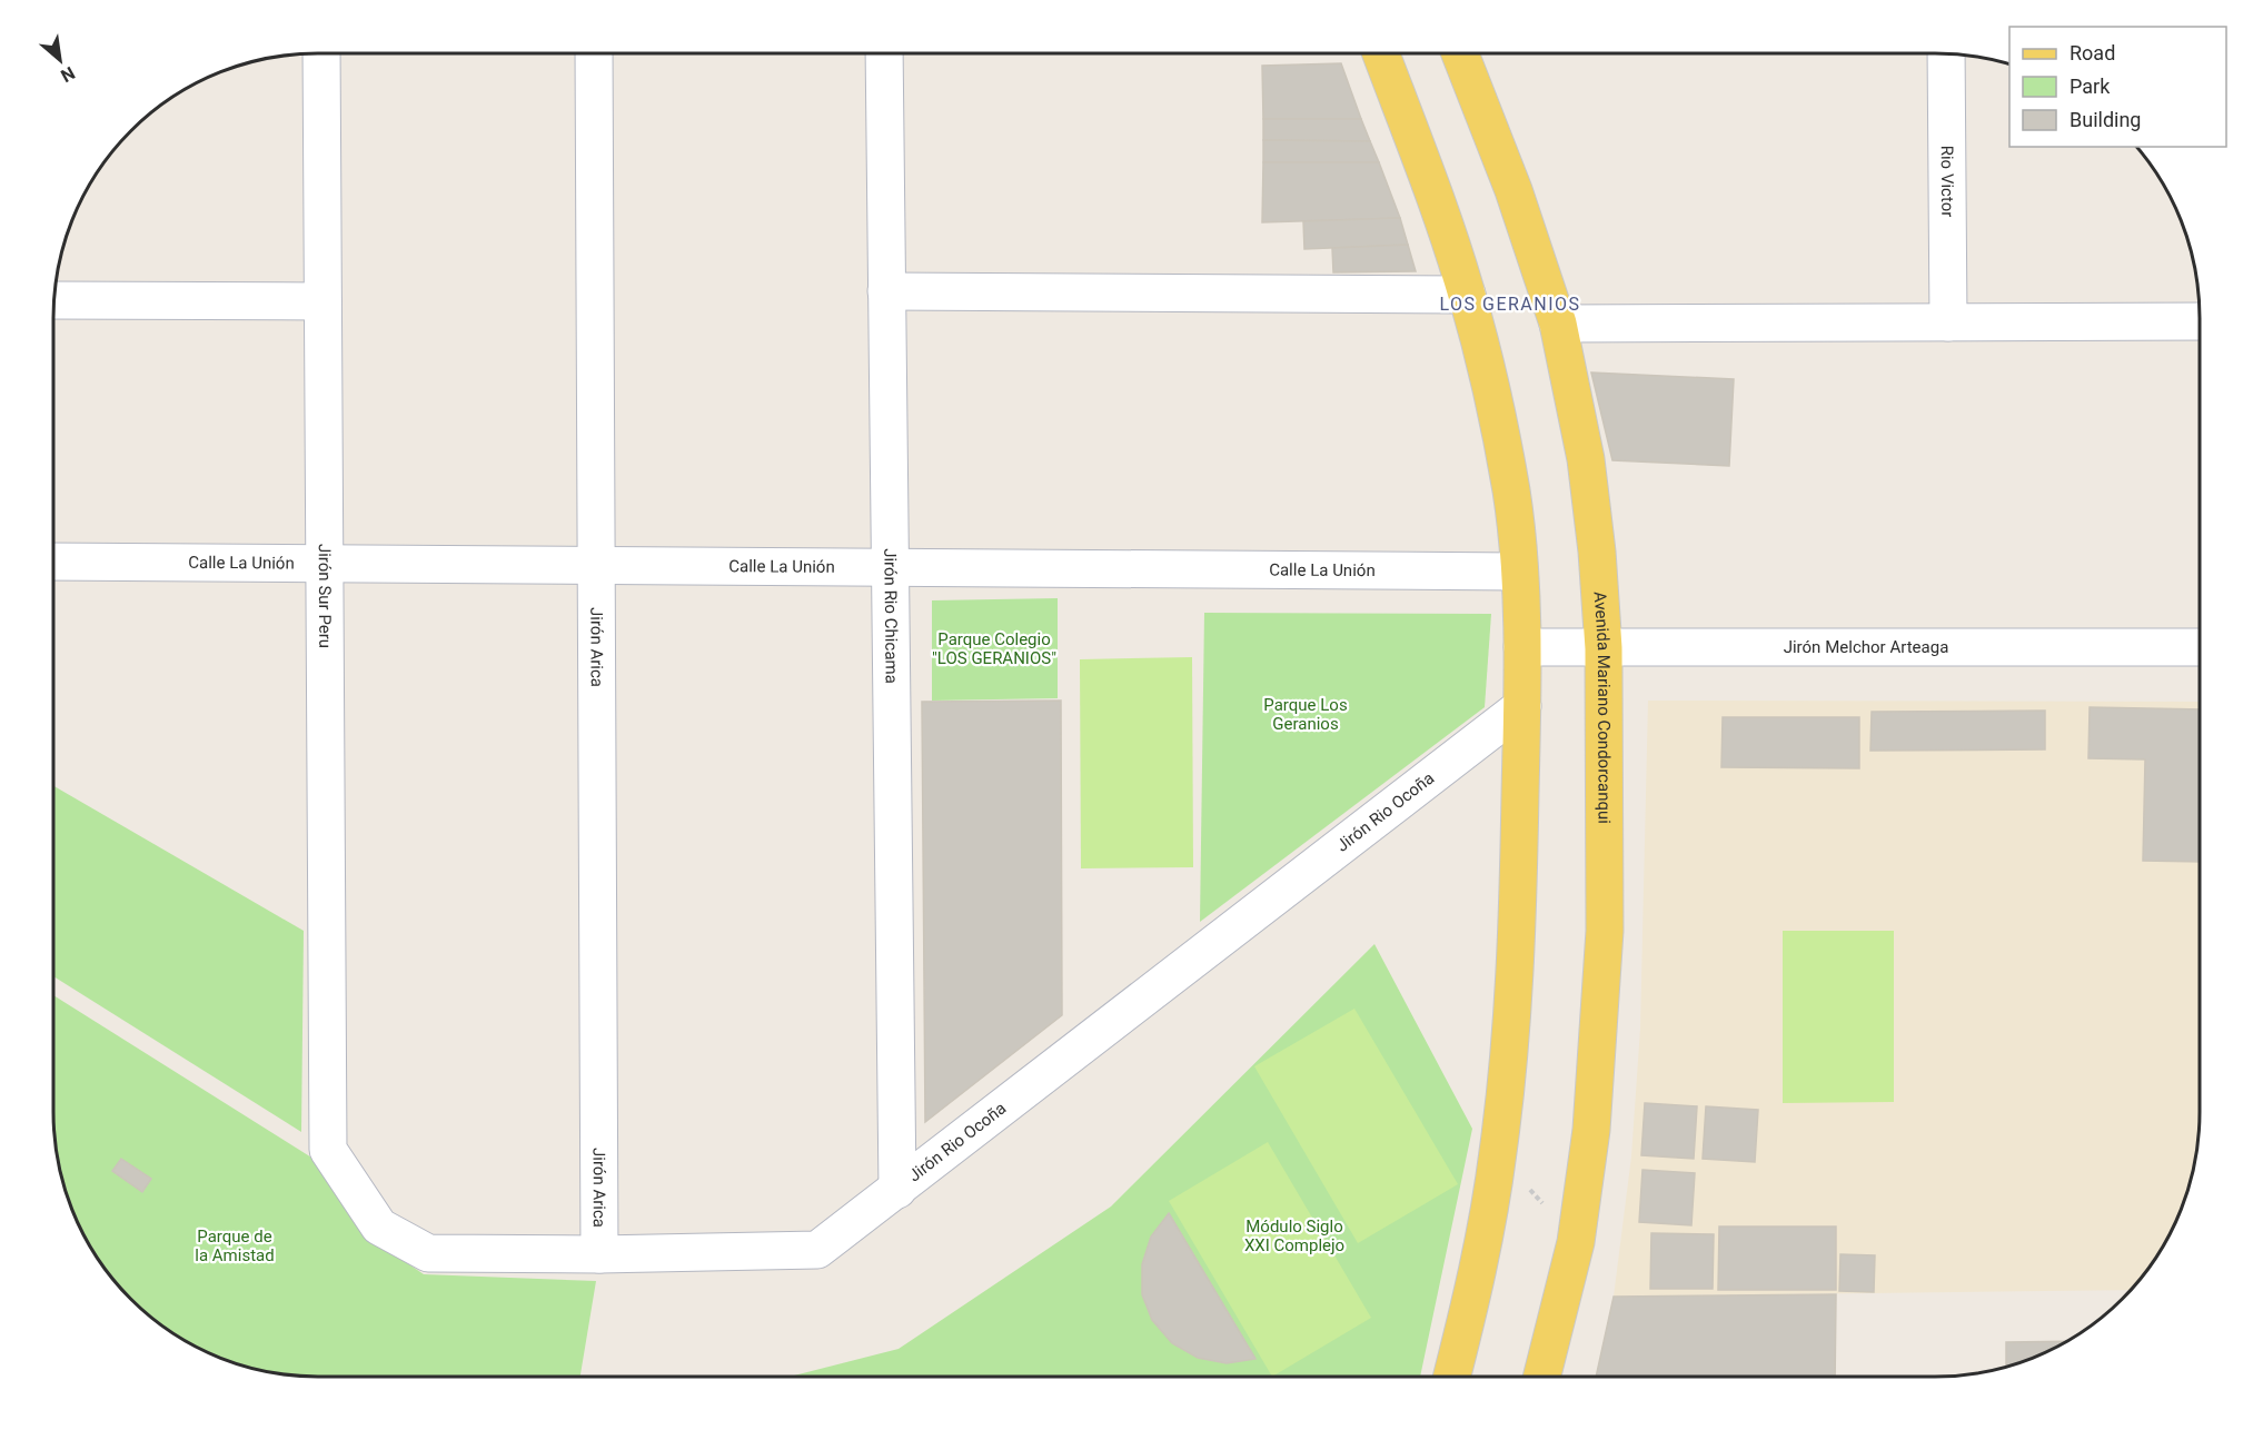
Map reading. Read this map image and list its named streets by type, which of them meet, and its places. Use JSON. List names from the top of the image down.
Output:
{
  "streets": {
    "main road": ["Avenida Mariano Condorcanqui"],
    "street": [
      "Rio Victor",
      "Calle La Unión",
      "Jirón Sur Peru",
      "Jirón Rio Chicama",
      "Jirón Melchor Arteaga",
      "Jirón Arica",
      "Jirón Rio Ocoña"
    ]
  },
  "crossings": [
    ["Calle La Unión", "Jirón Sur Peru"],
    ["Calle La Unión", "Jirón Rio Chicama"],
    ["Calle La Unión", "Jirón Arica"],
    ["Jirón Sur Peru", "Jirón Rio Ocoña"],
    ["Jirón Rio Chicama", "Jirón Rio Ocoña"],
    ["Jirón Melchor Arteaga", "Avenida Mariano Condorcanqui"],
    ["Jirón Arica", "Jirón Rio Ocoña"]
  ],
  "districts": ["LOS GERANIOS"],
  "parks": [
    "Parque Colegio \"LOS GERANIOS\"",
    "Parque Los Geranios",
    "Módulo Siglo XXI Complejo",
    "Parque de la Amistad"
  ],
  "legend": ["Road", "Park", "Building"],
  "north": "bottom right"
}
